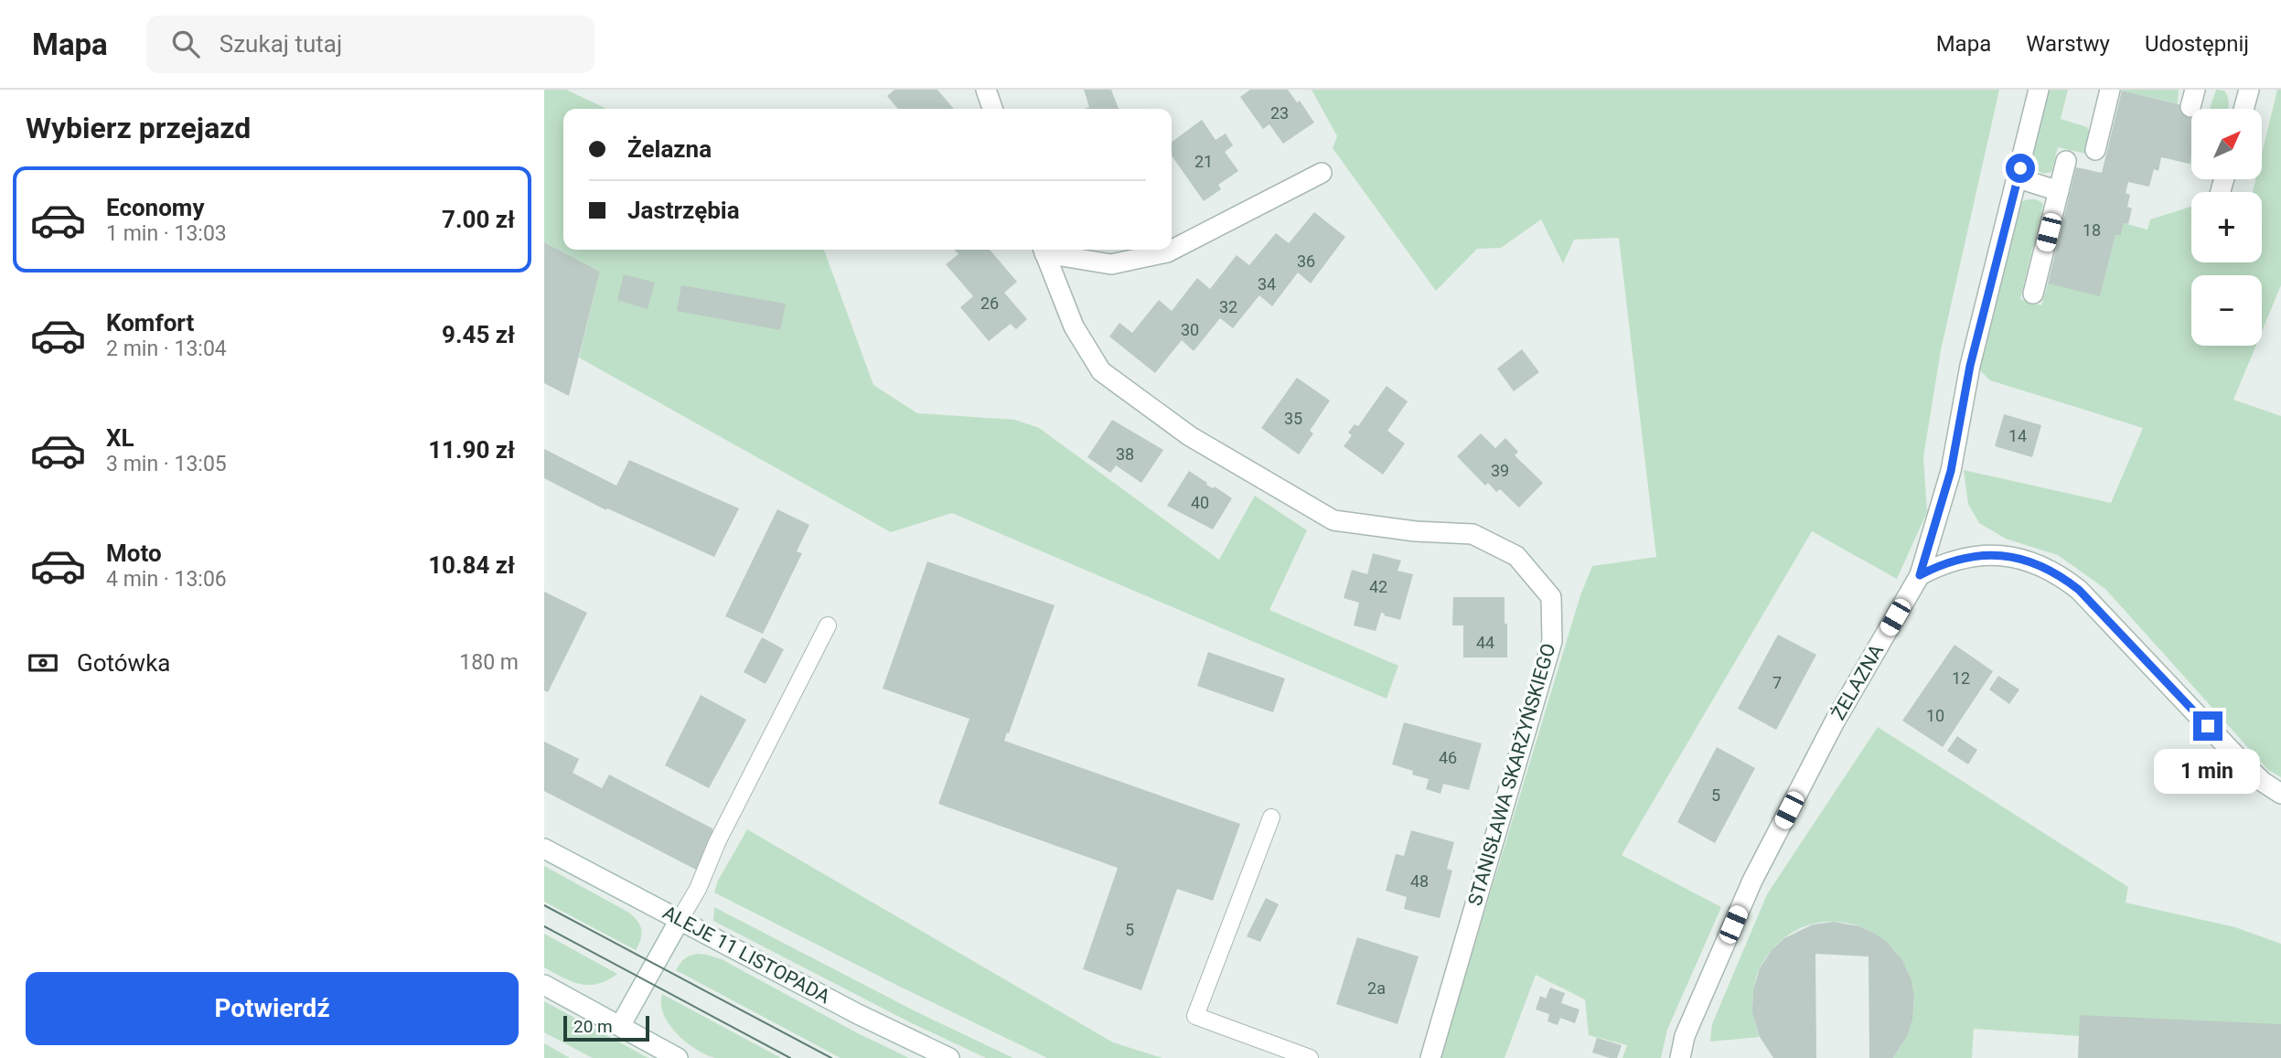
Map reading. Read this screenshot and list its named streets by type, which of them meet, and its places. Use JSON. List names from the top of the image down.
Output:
{
  "streets": {
    "street": ["ŻELAZNA", "STANISŁAWA SKARŻYŃSKIEGO", "ALEJE 11 LISTOPADA"]
  },
  "house_numbers": [
    "23",
    "21",
    "18",
    "36",
    "34",
    "26",
    "32",
    "30",
    "35",
    "14",
    "38",
    "39",
    "40",
    "42",
    "44",
    "12",
    "7",
    "10",
    "46",
    "5",
    "48",
    "5",
    "2a"
  ],
  "scale_bar": "20 m",
  "north": "top right",
  "page": {
    "header": "Mapa",
    "search": "Szukaj tutaj",
    "nav": ["Mapa", "Warstwy", "Udostępnij"],
    "heading": "Wybierz przejazd",
    "map_buttons": ["+", "−"],
    "banner": ["Żelazna", "Jastrzębia"],
    "list": [
      {
        "name": "Economy",
        "note": "1 min · 13:03",
        "value": "7.00 zł"
      },
      {
        "name": "Komfort",
        "note": "2 min · 13:04",
        "value": "9.45 zł"
      },
      {
        "name": "XL",
        "note": "3 min · 13:05",
        "value": "11.90 zł"
      },
      {
        "name": "Moto",
        "note": "4 min · 13:06",
        "value": "10.84 zł"
      }
    ],
    "pay": ["Gotówka", "180 m"],
    "bubble": "1 min",
    "buttons": "Potwierdź",
    "scale": "20 m"
  }
}
